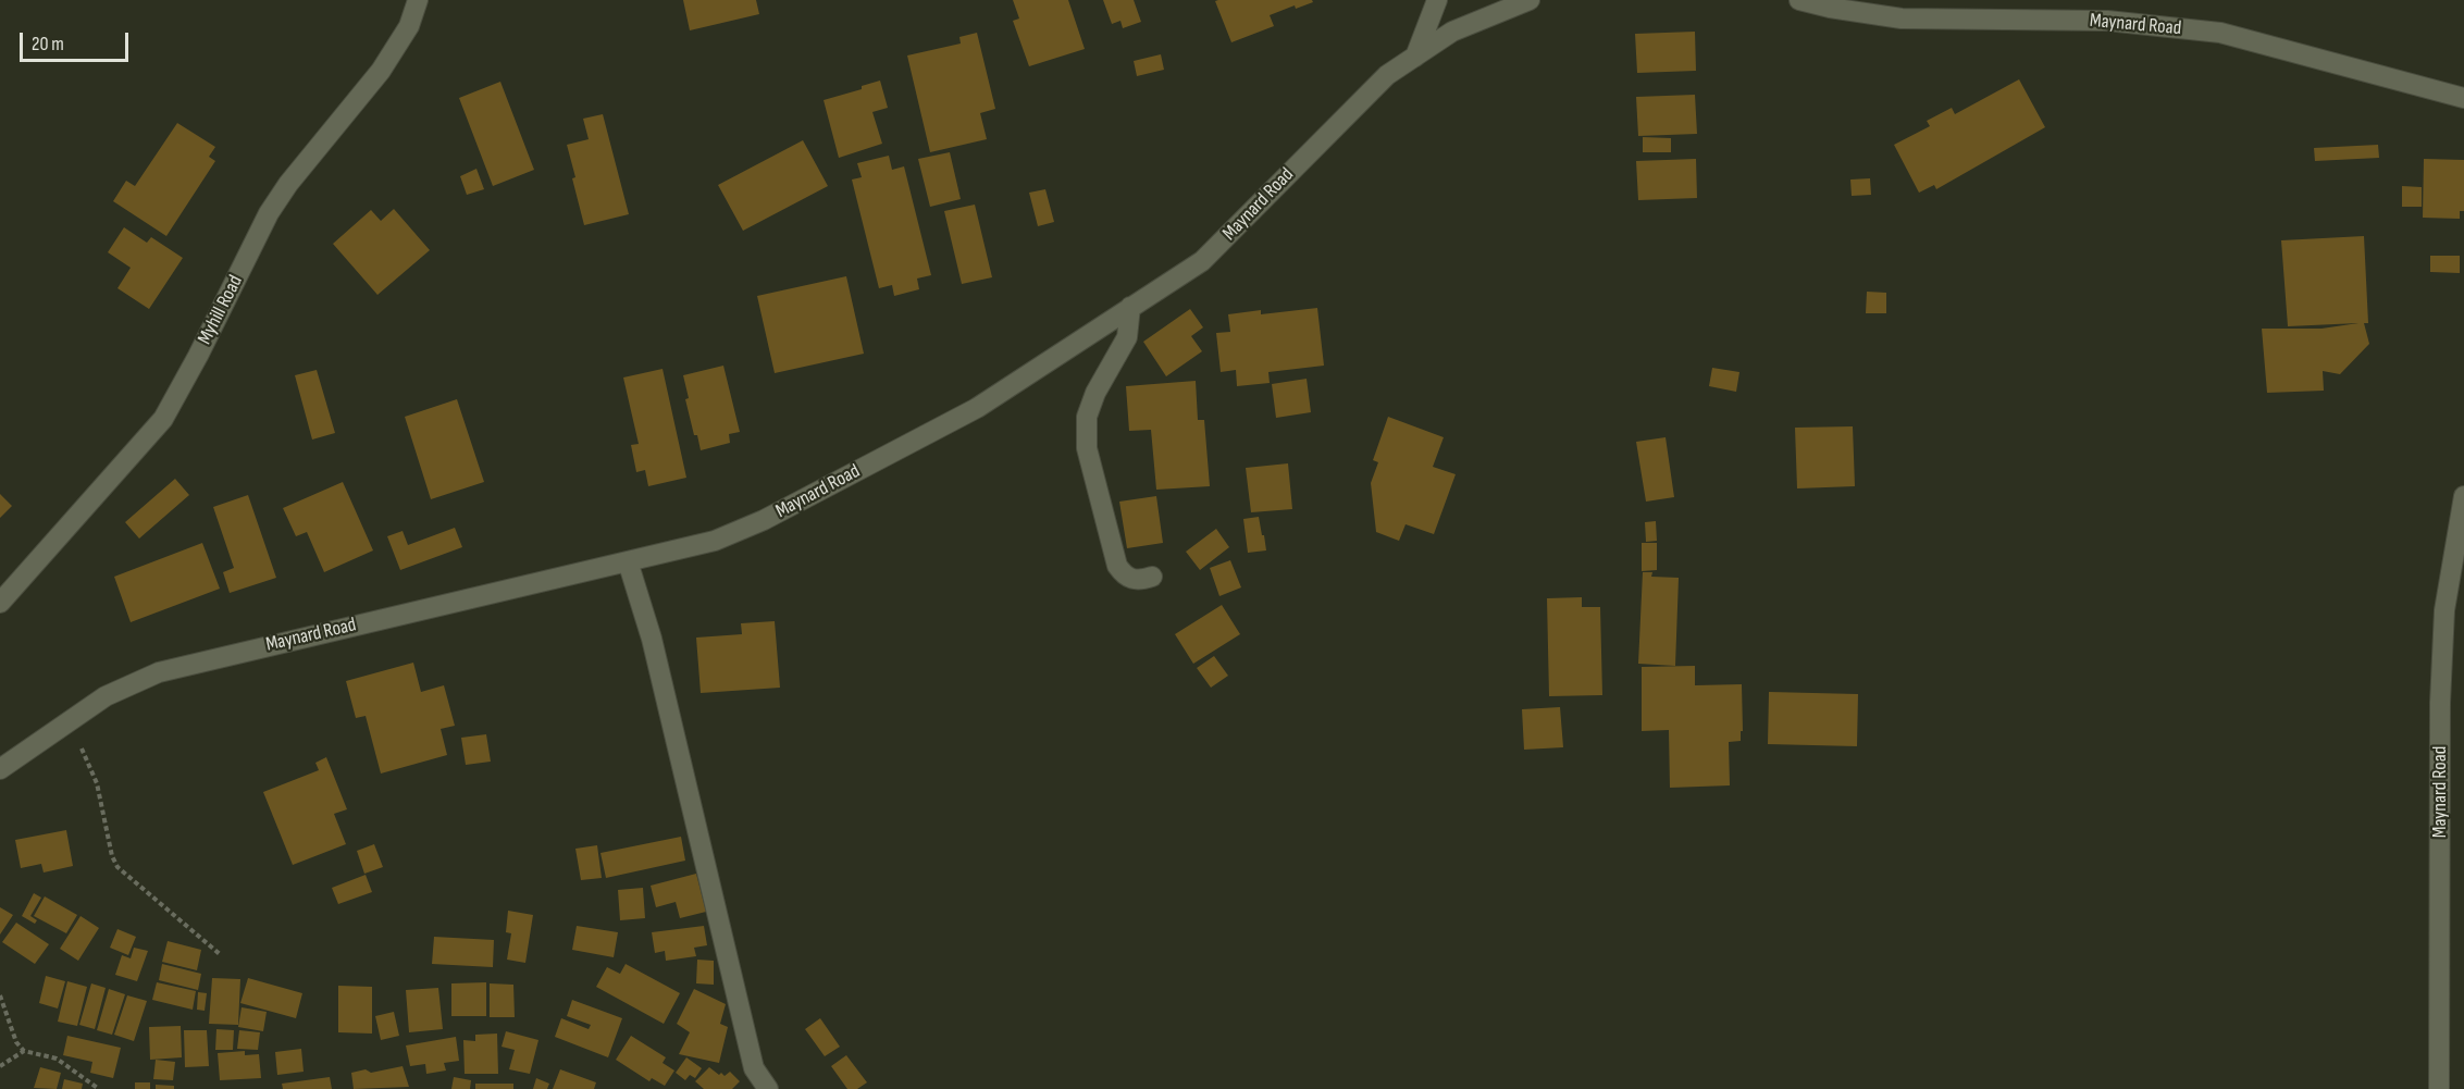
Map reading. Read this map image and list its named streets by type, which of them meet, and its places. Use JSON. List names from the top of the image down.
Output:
{
  "streets": {
    "street": ["Maynard Road", "Myhill Road"]
  },
  "scale_bar": "20 m"
}
